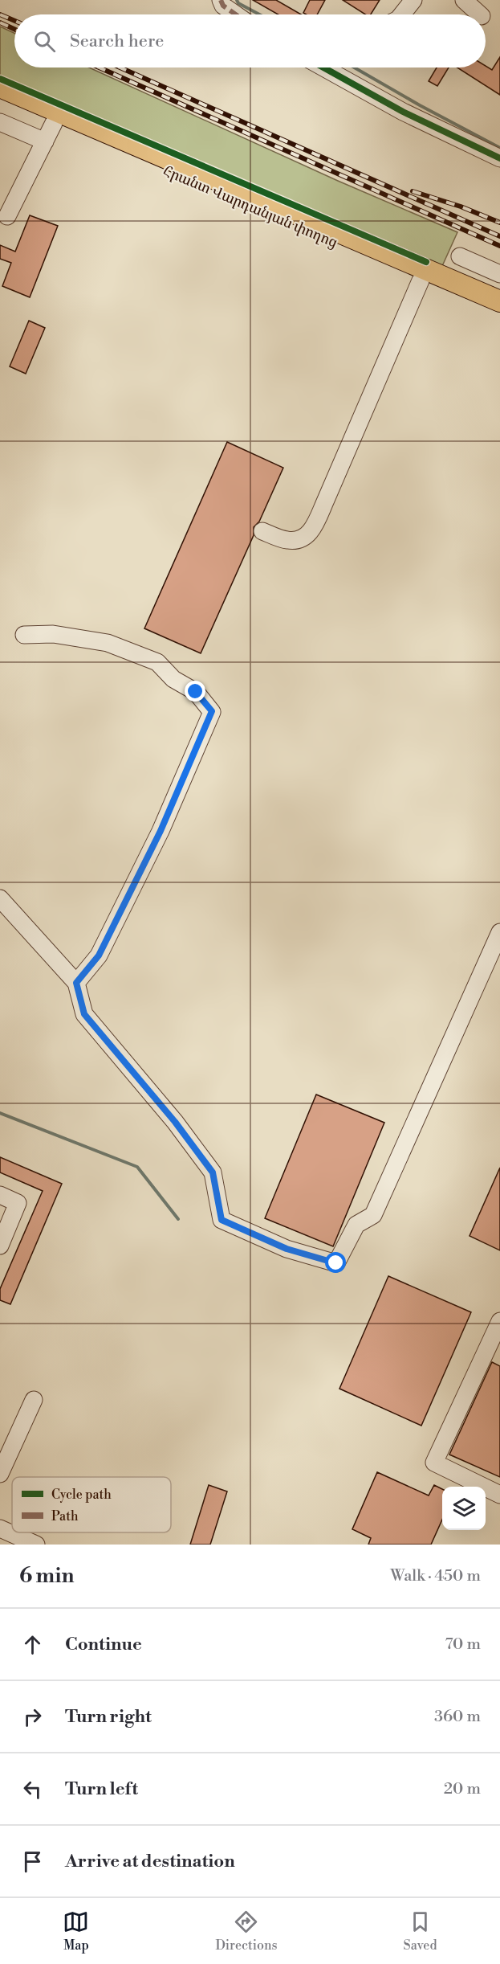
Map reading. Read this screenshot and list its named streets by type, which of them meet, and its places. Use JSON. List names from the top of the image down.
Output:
{
  "streets": {
    "main road": ["Հրանտ Վարդանյան փողոց"]
  },
  "legend": ["Cycle path", "Path"],
  "page": {
    "search": "Search here",
    "heading": ["6 min", "Walk · 450 m"],
    "list": [
      ["Continue", "70 m"],
      ["Turn right", "360 m"],
      ["Turn left", "20 m"],
      "Arrive at destination"
    ],
    "nav": ["Map", "Directions", "Saved"]
  }
}
